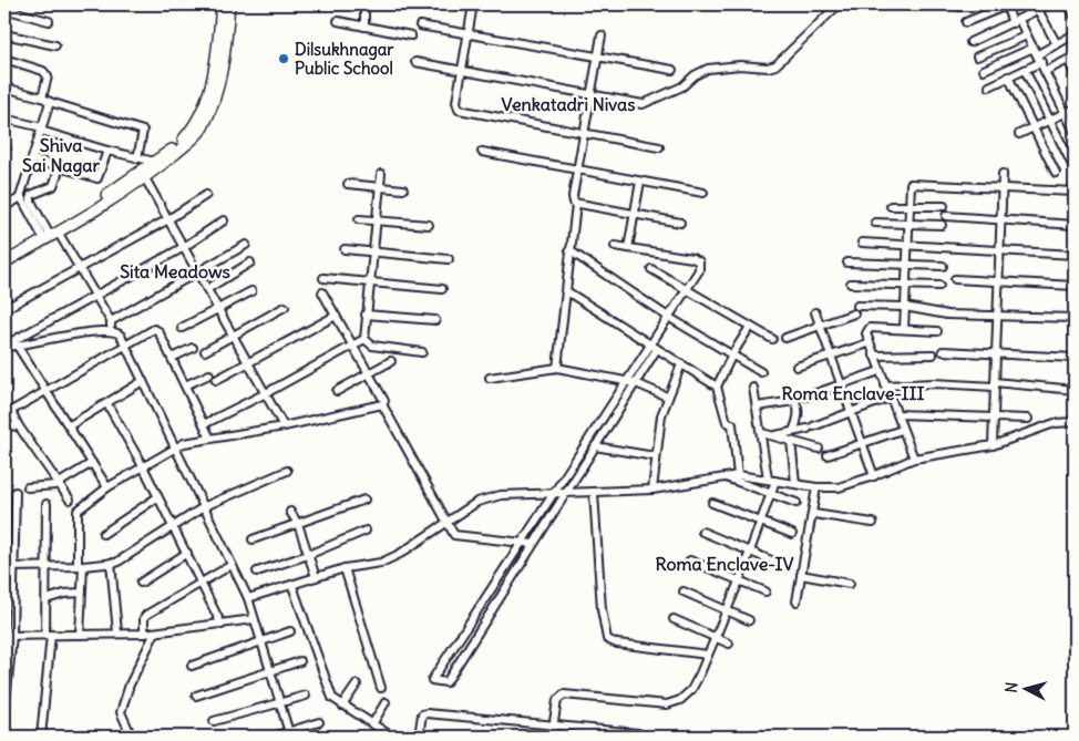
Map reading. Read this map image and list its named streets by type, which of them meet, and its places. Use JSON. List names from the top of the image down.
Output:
{
  "districts": [
    "Venkatadri Nivas",
    "Shiva Sai Nagar",
    "Sita Meadows",
    "Roma Enclave-III",
    "Roma Enclave-IV"
  ],
  "places": ["Dilsukhnagar Public School"],
  "north": "left"
}
